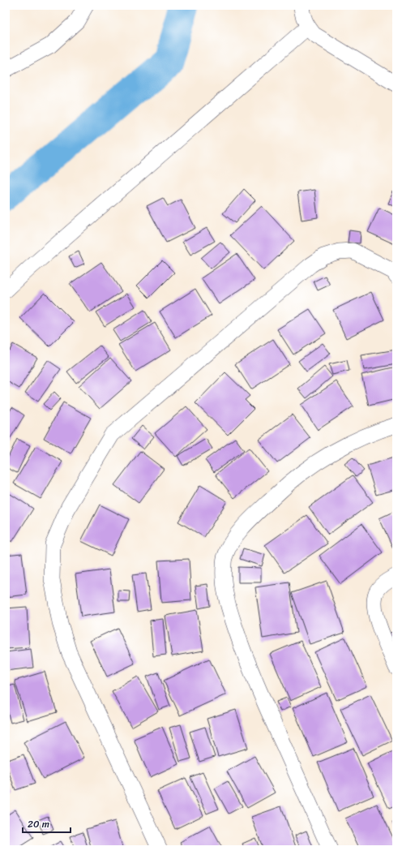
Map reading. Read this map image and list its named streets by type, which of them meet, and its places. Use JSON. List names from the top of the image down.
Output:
{
  "scale_bar": "20 m"
}
